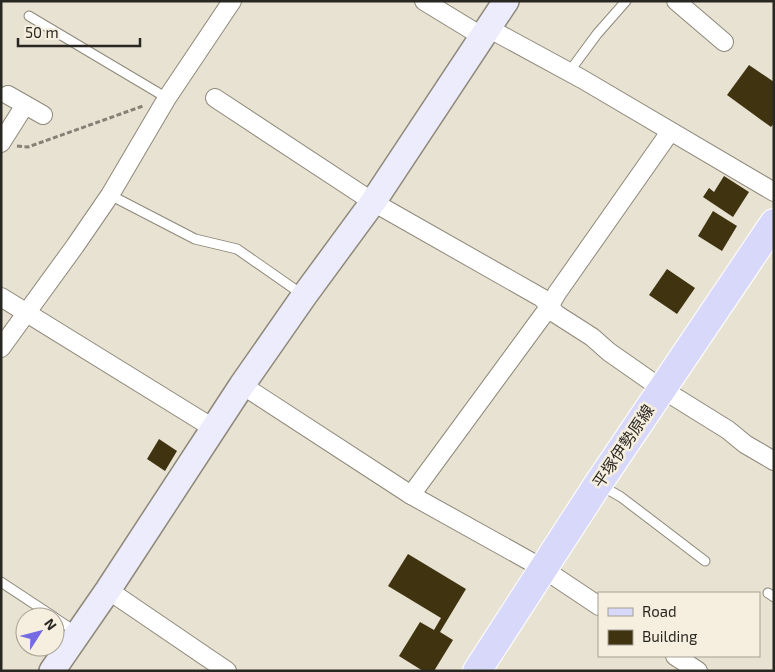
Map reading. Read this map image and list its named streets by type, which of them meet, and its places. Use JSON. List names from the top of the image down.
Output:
{
  "streets": {
    "main road": ["平塚伊勢原線"]
  },
  "legend": ["Road", "Building"],
  "scale_bar": "50 m",
  "north": "top right"
}
